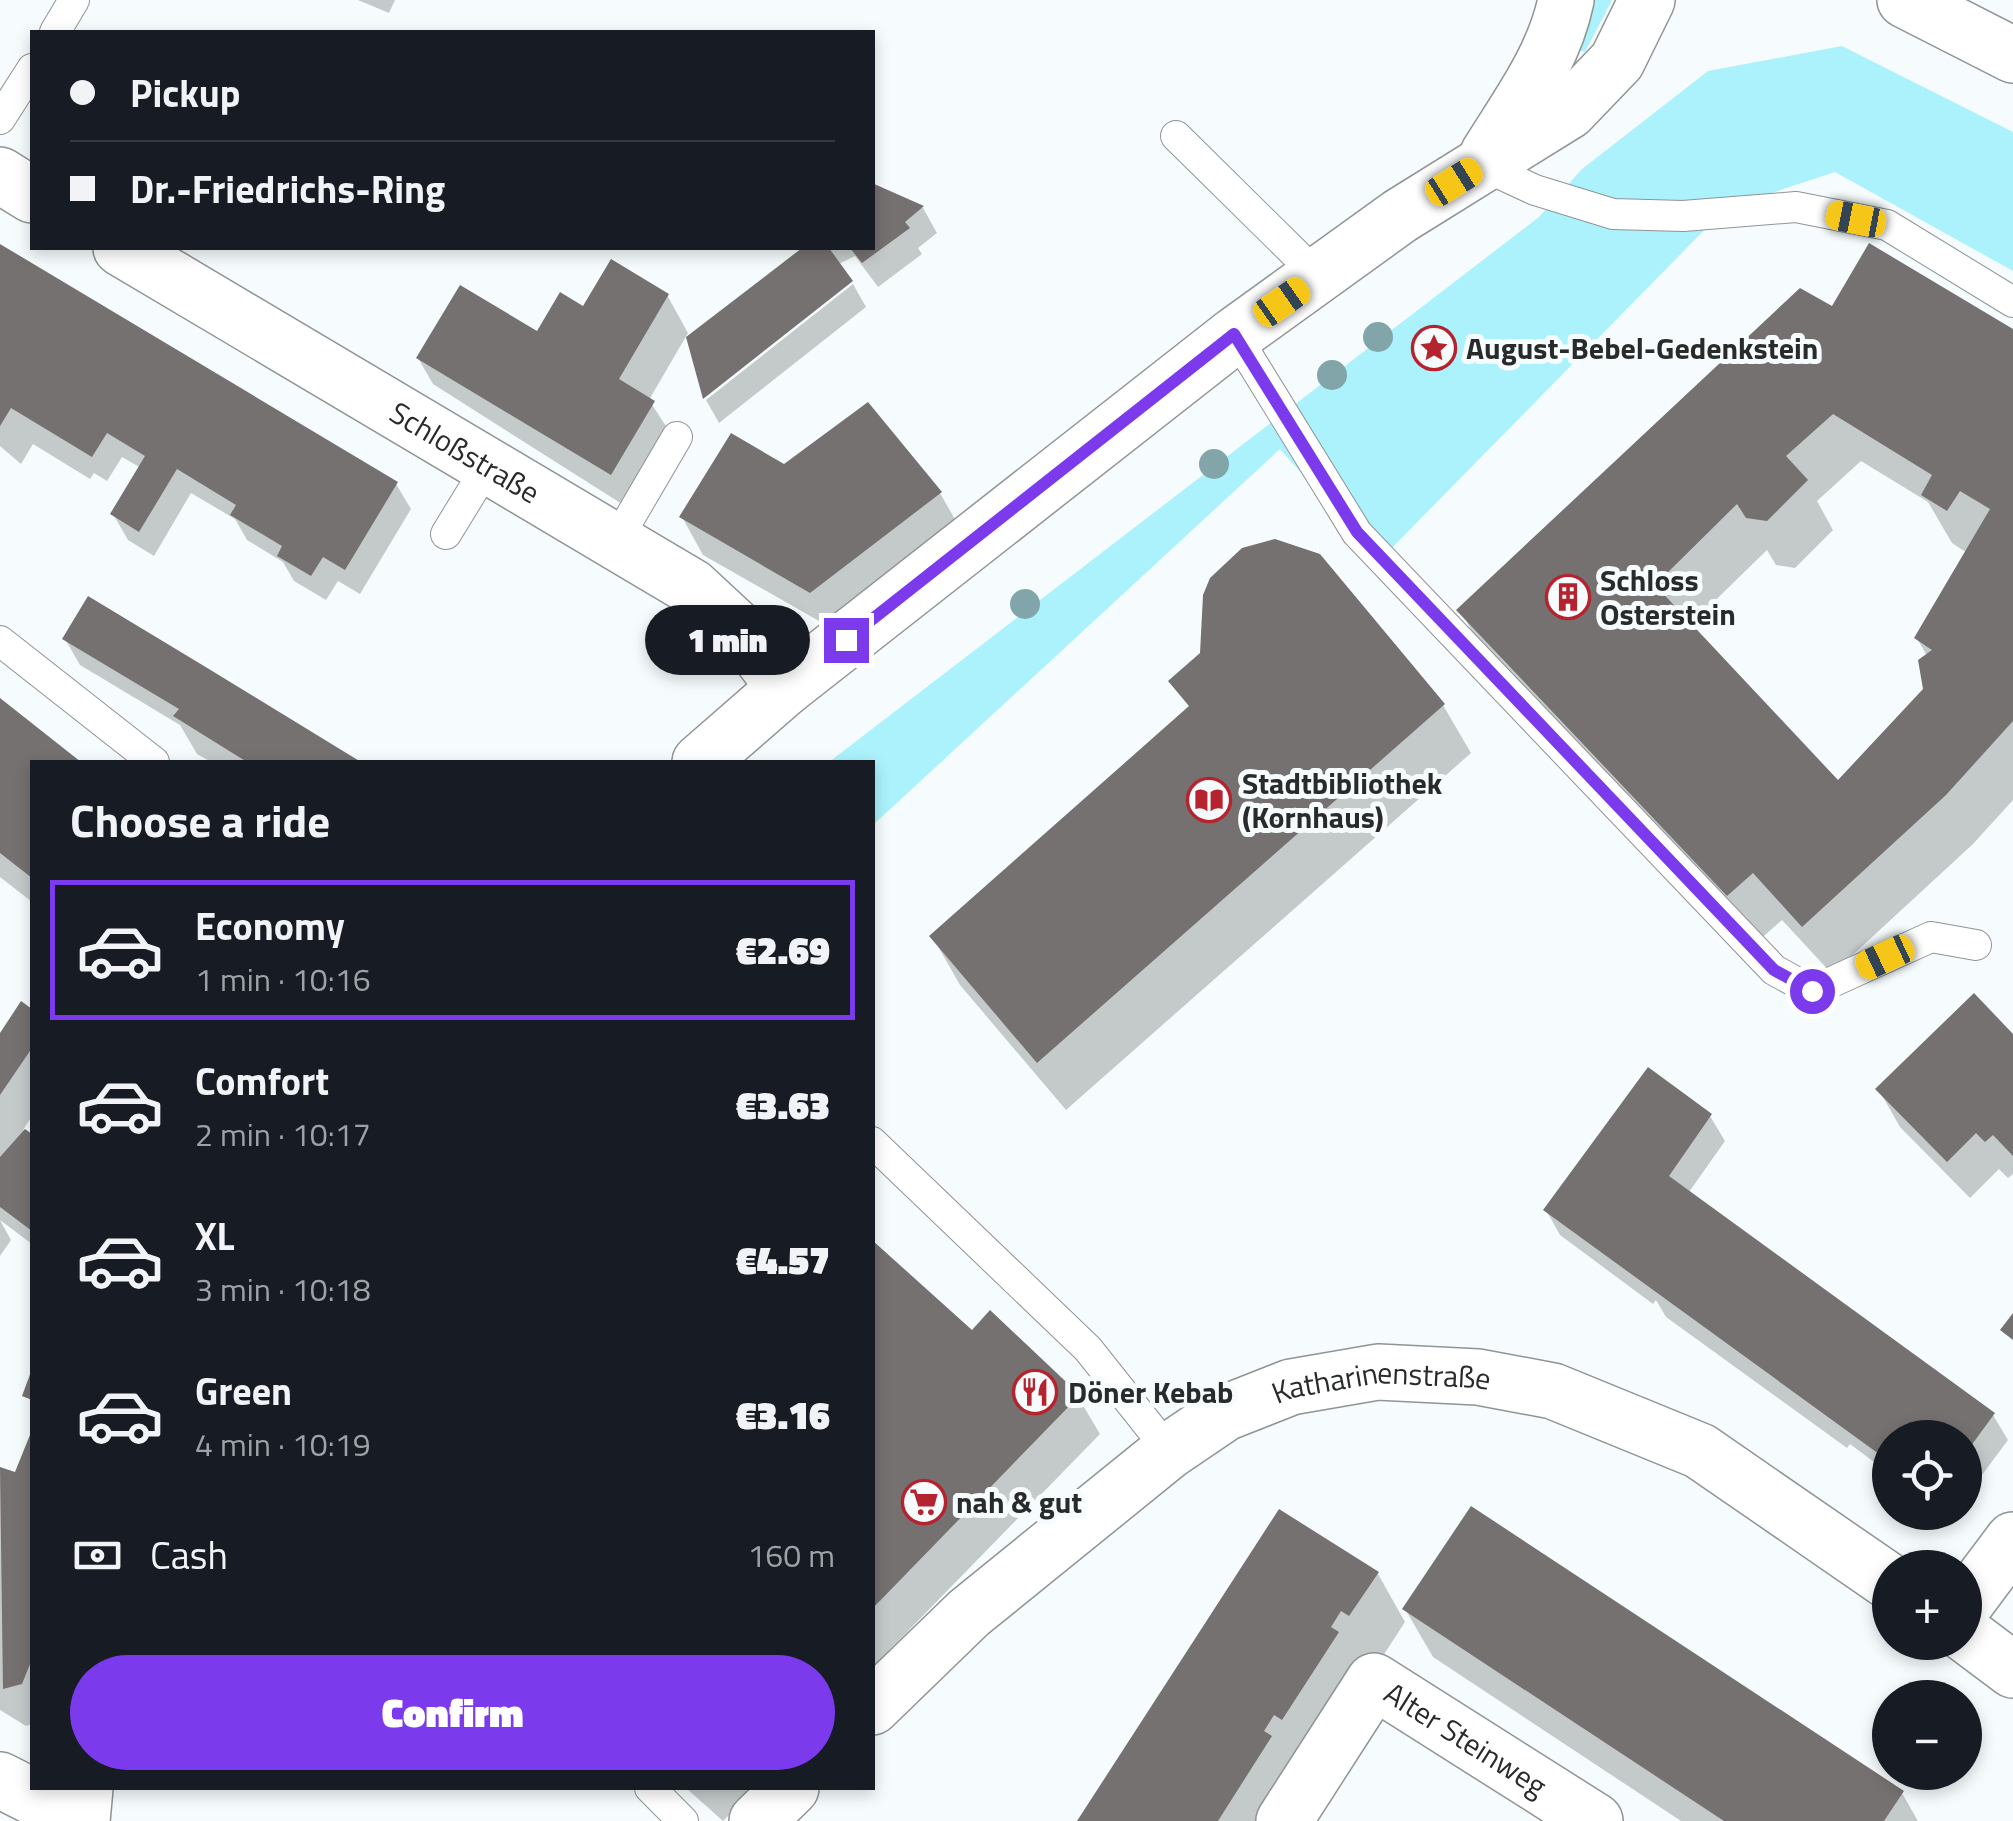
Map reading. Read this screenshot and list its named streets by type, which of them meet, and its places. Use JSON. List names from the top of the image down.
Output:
{
  "streets": {
    "street": ["Schloßstraße", "Katharinenstraße", "Alter Steinweg"]
  },
  "places": {
    "place": ["August-Bebel-Gedenkstein"],
    "building": ["Schloss Osterstein"],
    "library": ["Stadtbibliothek (Kornhaus)"],
    "restaurant": ["Döner Kebab"],
    "supermarket": ["nah & gut"]
  },
  "page": {
    "banner": ["Pickup", "Dr.-Friedrichs-Ring"],
    "bubble": "1 min",
    "heading": "Choose a ride",
    "list": [
      {
        "name": "Economy",
        "note": "1 min · 10:16",
        "value": "€2.69"
      },
      {
        "name": "Comfort",
        "note": "2 min · 10:17",
        "value": "€3.63"
      },
      {
        "name": "XL",
        "note": "3 min · 10:18",
        "value": "€4.57"
      },
      {
        "name": "Green",
        "note": "4 min · 10:19",
        "value": "€3.16"
      }
    ],
    "map_buttons": ["+", "−"],
    "pay": ["Cash", "160 m"],
    "buttons": "Confirm"
  }
}
